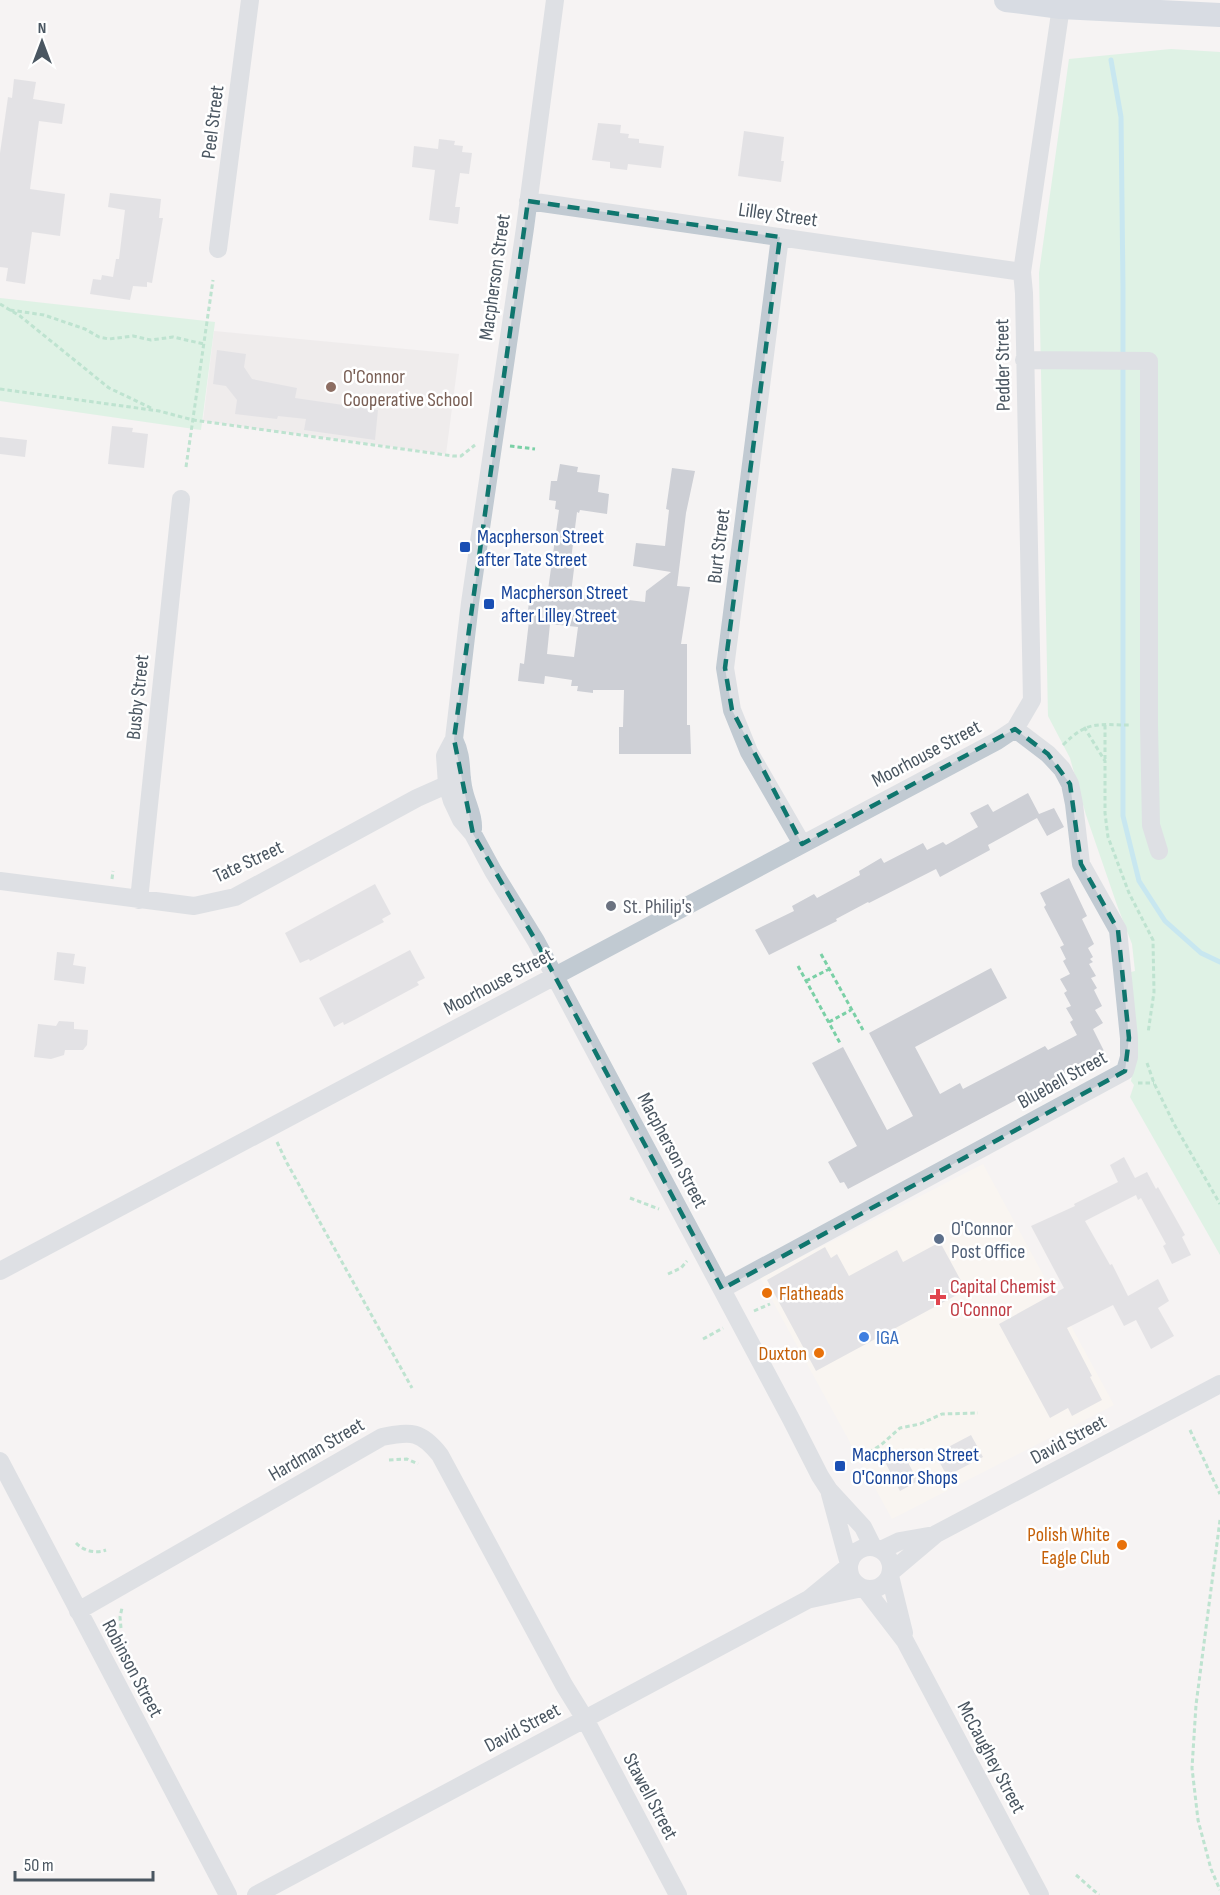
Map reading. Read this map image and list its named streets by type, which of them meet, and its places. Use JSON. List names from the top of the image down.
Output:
{
  "streets": {
    "street": [
      "Peel Street",
      "Lilley Street",
      "Macpherson Street",
      "Pedder Street",
      "Burt Street",
      "Busby Street",
      "Moorhouse Street",
      "Tate Street",
      "Bluebell Street",
      "David Street",
      "Hardman Street",
      "Robinson Street",
      "McCaughey Street",
      "Stawell Street"
    ]
  },
  "crossings": [
    ["Lilley Street", "Macpherson Street"],
    ["Lilley Street", "Pedder Street"],
    ["Lilley Street", "Burt Street"],
    ["Macpherson Street", "Moorhouse Street"],
    ["Macpherson Street", "Tate Street"],
    ["Macpherson Street", "Bluebell Street"],
    ["Macpherson Street", "David Street"],
    ["Macpherson Street", "McCaughey Street"],
    ["Pedder Street", "Moorhouse Street"],
    ["Pedder Street", "Bluebell Street"],
    ["Burt Street", "Moorhouse Street"],
    ["Busby Street", "Tate Street"],
    ["Moorhouse Street", "Bluebell Street"],
    ["David Street", "Hardman Street"],
    ["David Street", "McCaughey Street"],
    ["David Street", "Stawell Street"],
    ["Hardman Street", "Robinson Street"],
    ["Hardman Street", "Stawell Street"]
  ],
  "places": {
    "other": [
      "O'Connor Cooperative School",
      "St. Philip's",
      "O'Connor Post Office",
      "Flatheads",
      "IGA",
      "Duxton",
      "Polish White Eagle Club"
    ],
    "transit": ["Macpherson Street after Tate Street", "Macpherson Street after Lilley Street", "Macpherson Street O'Connor Shops"],
    "health": ["Capital Chemist O'Connor"]
  },
  "scale_bar": "50 m",
  "north": "top"
}
